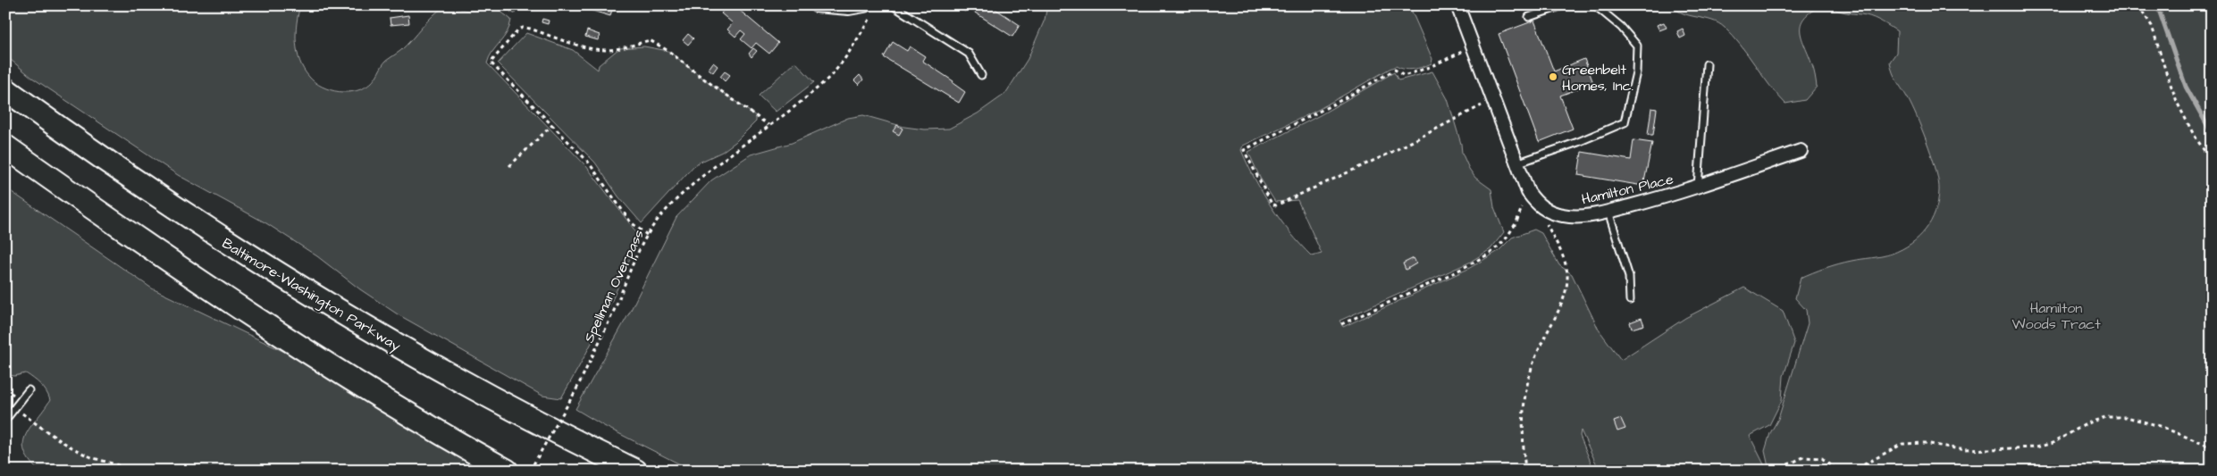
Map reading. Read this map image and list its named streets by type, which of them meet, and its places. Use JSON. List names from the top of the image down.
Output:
{
  "streets": {
    "highway": ["Baltimore-Washington Parkway"],
    "street": ["Hamilton Place"],
    "path": ["Spellman Overpass"]
  },
  "parks": ["Hamilton Woods Tract"],
  "places": ["Greenbelt Homes, Inc."]
}
